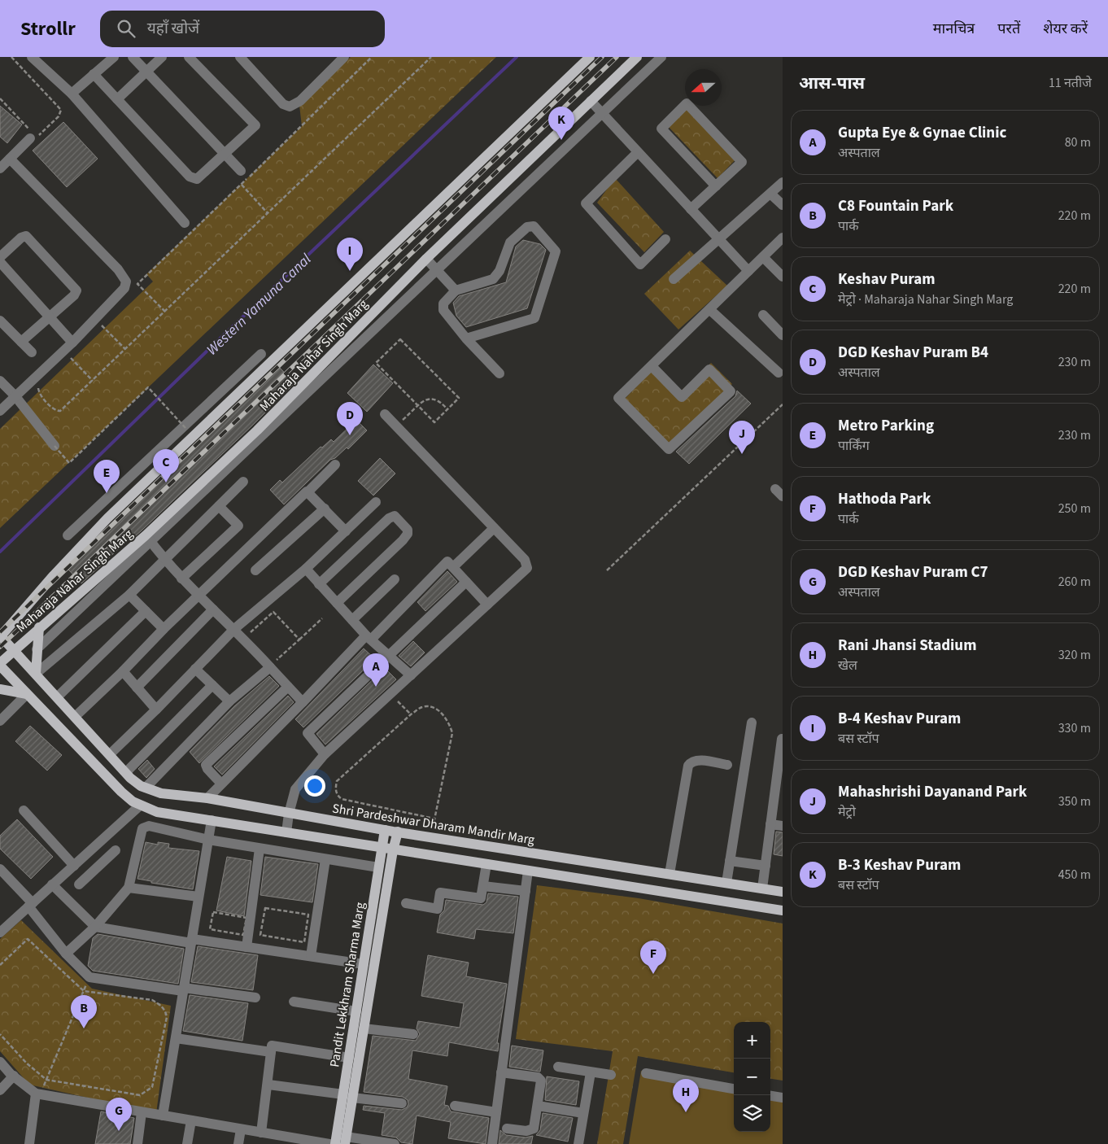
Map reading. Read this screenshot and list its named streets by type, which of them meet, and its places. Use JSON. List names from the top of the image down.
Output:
{
  "streets": {
    "main road": ["Maharaja Nahar Singh Marg", "Shri Pardeshwar Dharam Mandir Marg", "Pandit Lekkhram Sharma Marg"]
  },
  "crossings": [
    ["Maharaja Nahar Singh Marg", "Shri Pardeshwar Dharam Mandir Marg"],
    ["Shri Pardeshwar Dharam Mandir Marg", "Pandit Lekkhram Sharma Marg"]
  ],
  "water": ["Western Yamuna Canal"],
  "north": "left",
  "page": {
    "header": "Strollr",
    "search": "यहाँ खोजें",
    "nav": ["मानचित्र", "परतें", "शेयर करें"],
    "heading": ["आस-पास", "11 नतीजे"],
    "pins": [
      "K",
      "I",
      "D",
      "J",
      "C",
      "E",
      "A",
      "F",
      "B",
      "H",
      "G"
    ],
    "list": [
      {
        "mark": "A",
        "name": "Gupta Eye & Gynae Clinic",
        "note": "अस्पताल",
        "value": "80 m"
      },
      {
        "mark": "B",
        "name": "C8 Fountain Park",
        "note": "पार्क",
        "value": "220 m"
      },
      {
        "mark": "C",
        "name": "Keshav Puram",
        "note": "मेट्रो · Maharaja Nahar Singh Marg",
        "value": "220 m"
      },
      {
        "mark": "D",
        "name": "DGD Keshav Puram B4",
        "note": "अस्पताल",
        "value": "230 m"
      },
      {
        "mark": "E",
        "name": "Metro Parking",
        "note": "पार्किंग",
        "value": "230 m"
      },
      {
        "mark": "F",
        "name": "Hathoda Park",
        "note": "पार्क",
        "value": "250 m"
      },
      {
        "mark": "G",
        "name": "DGD Keshav Puram C7",
        "note": "अस्पताल",
        "value": "260 m"
      },
      {
        "mark": "H",
        "name": "Rani Jhansi Stadium",
        "note": "खेल",
        "value": "320 m"
      },
      {
        "mark": "I",
        "name": "B-4 Keshav Puram",
        "note": "बस स्टॉप",
        "value": "330 m"
      },
      {
        "mark": "J",
        "name": "Mahashrishi Dayanand Park",
        "note": "मेट्रो",
        "value": "350 m"
      },
      {
        "mark": "K",
        "name": "B-3 Keshav Puram",
        "note": "बस स्टॉप",
        "value": "450 m"
      }
    ],
    "map_buttons": ["+", "−"]
  }
}
